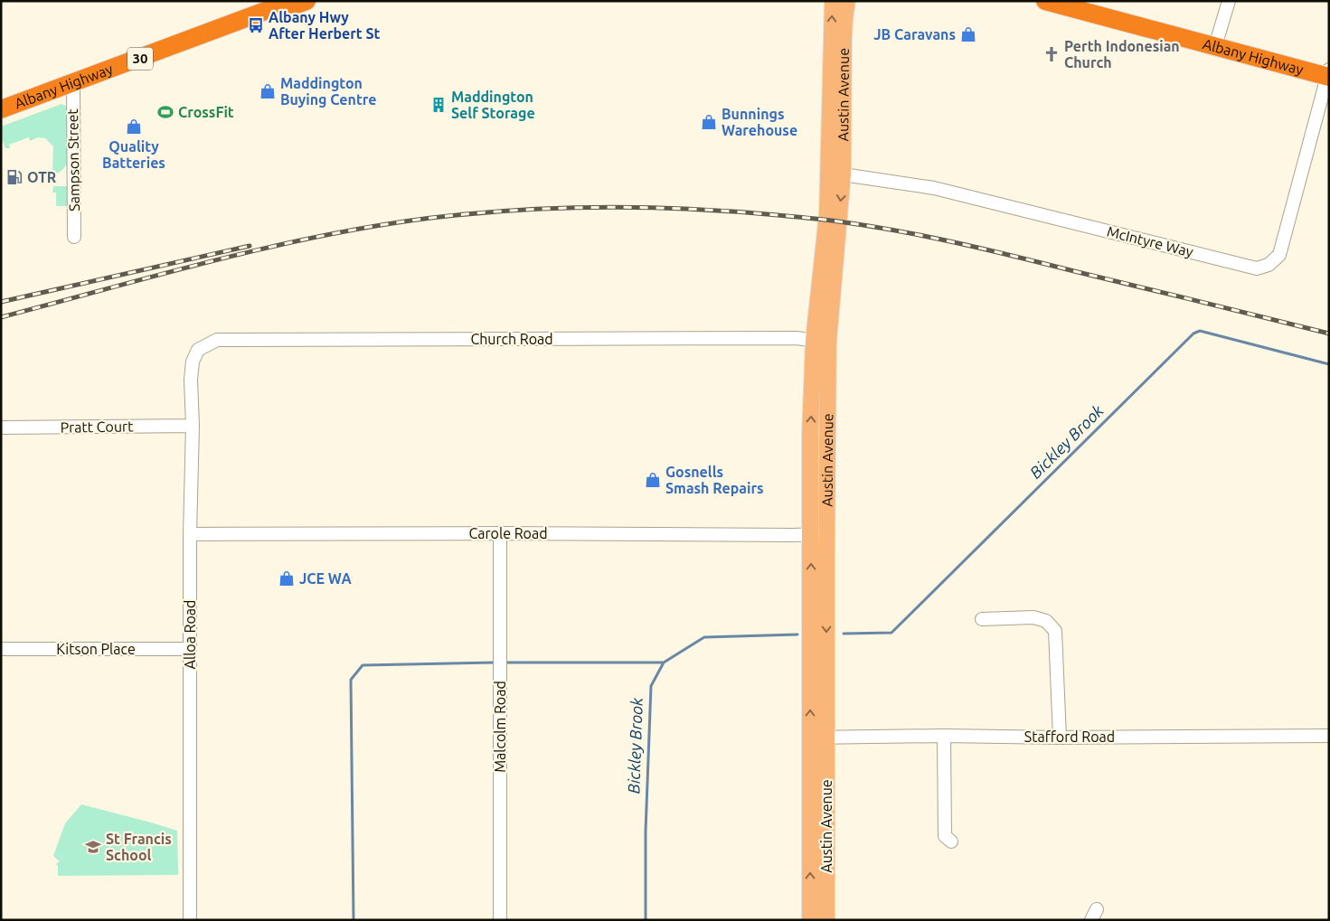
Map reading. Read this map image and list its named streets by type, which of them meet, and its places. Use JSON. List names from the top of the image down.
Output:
{
  "streets": {
    "highway": ["Albany Highway", "30"],
    "main road": ["Austin Avenue"],
    "street": [
      "Sampson Street",
      "McIntyre Way",
      "Church Road",
      "Pratt Court",
      "Carole Road",
      "Alloa Road",
      "Kitson Place",
      "Malcolm Road",
      "Stafford Road"
    ]
  },
  "crossings": [
    ["Albany Highway", "Sampson Street"],
    ["Albany Highway", "McIntyre Way"],
    ["Austin Avenue", "McIntyre Way"],
    ["Austin Avenue", "Church Road"],
    ["Austin Avenue", "Carole Road"],
    ["Austin Avenue", "Stafford Road"],
    ["Church Road", "Alloa Road"],
    ["Pratt Court", "Alloa Road"],
    ["Carole Road", "Alloa Road"],
    ["Carole Road", "Malcolm Road"],
    ["Alloa Road", "Kitson Place"]
  ],
  "water": ["Bickley Brook"],
  "places": {
    "bus stop": ["Albany Hwy After Herbert St"],
    "shop": [
      "JB Caravans",
      "Maddington Buying Centre",
      "Bunnings Warehouse",
      "Quality Batteries",
      "Gosnells Smash Repairs",
      "JCE WA"
    ],
    "church": ["Perth Indonesian Church"],
    "building": ["Maddington Self Storage"],
    "sports": ["CrossFit"],
    "fuel station": ["OTR"],
    "school or university": ["St Francis School"]
  }
}
